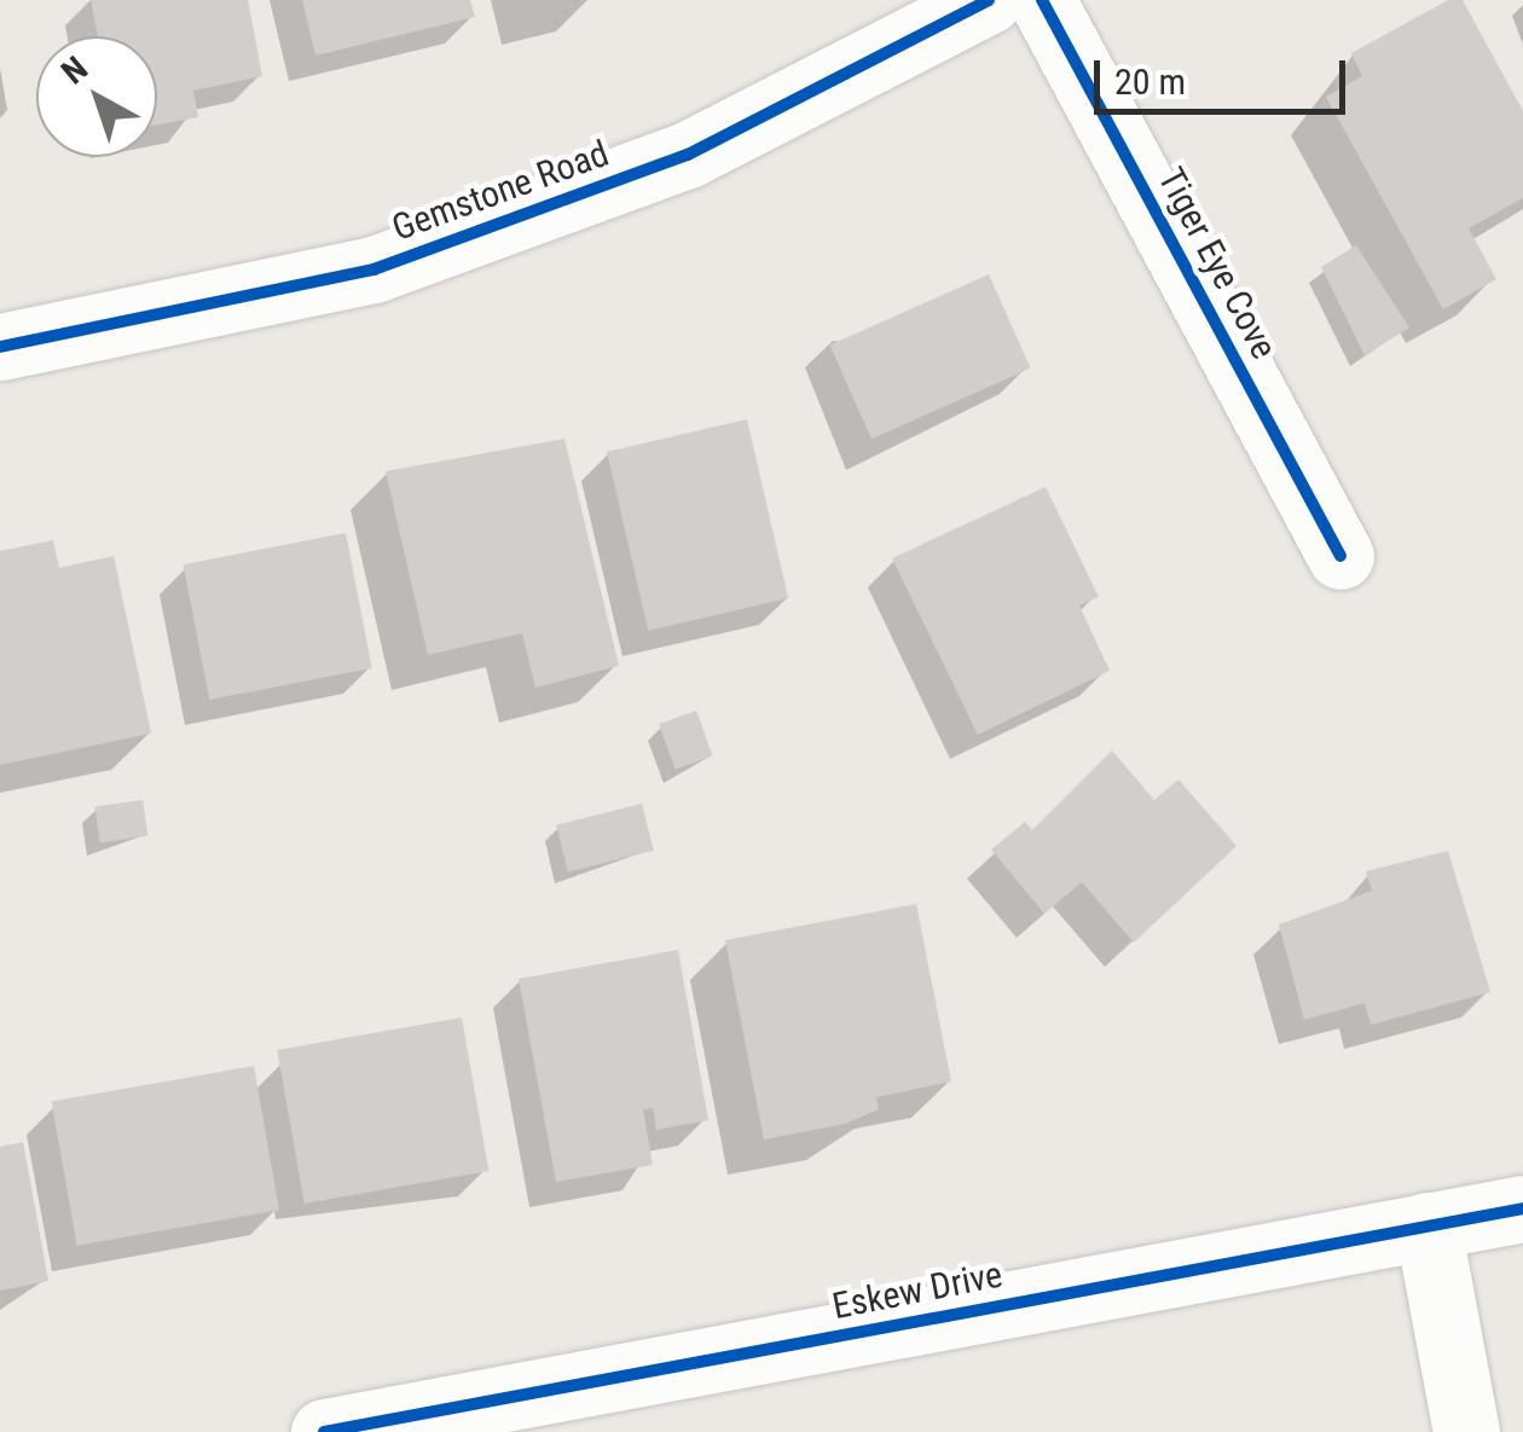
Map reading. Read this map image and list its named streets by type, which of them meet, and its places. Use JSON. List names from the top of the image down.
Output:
{
  "streets": {
    "street": ["Gemstone Road", "Tiger Eye Cove", "Eskew Drive"]
  },
  "scale_bar": "20 m",
  "north": "top left"
}
